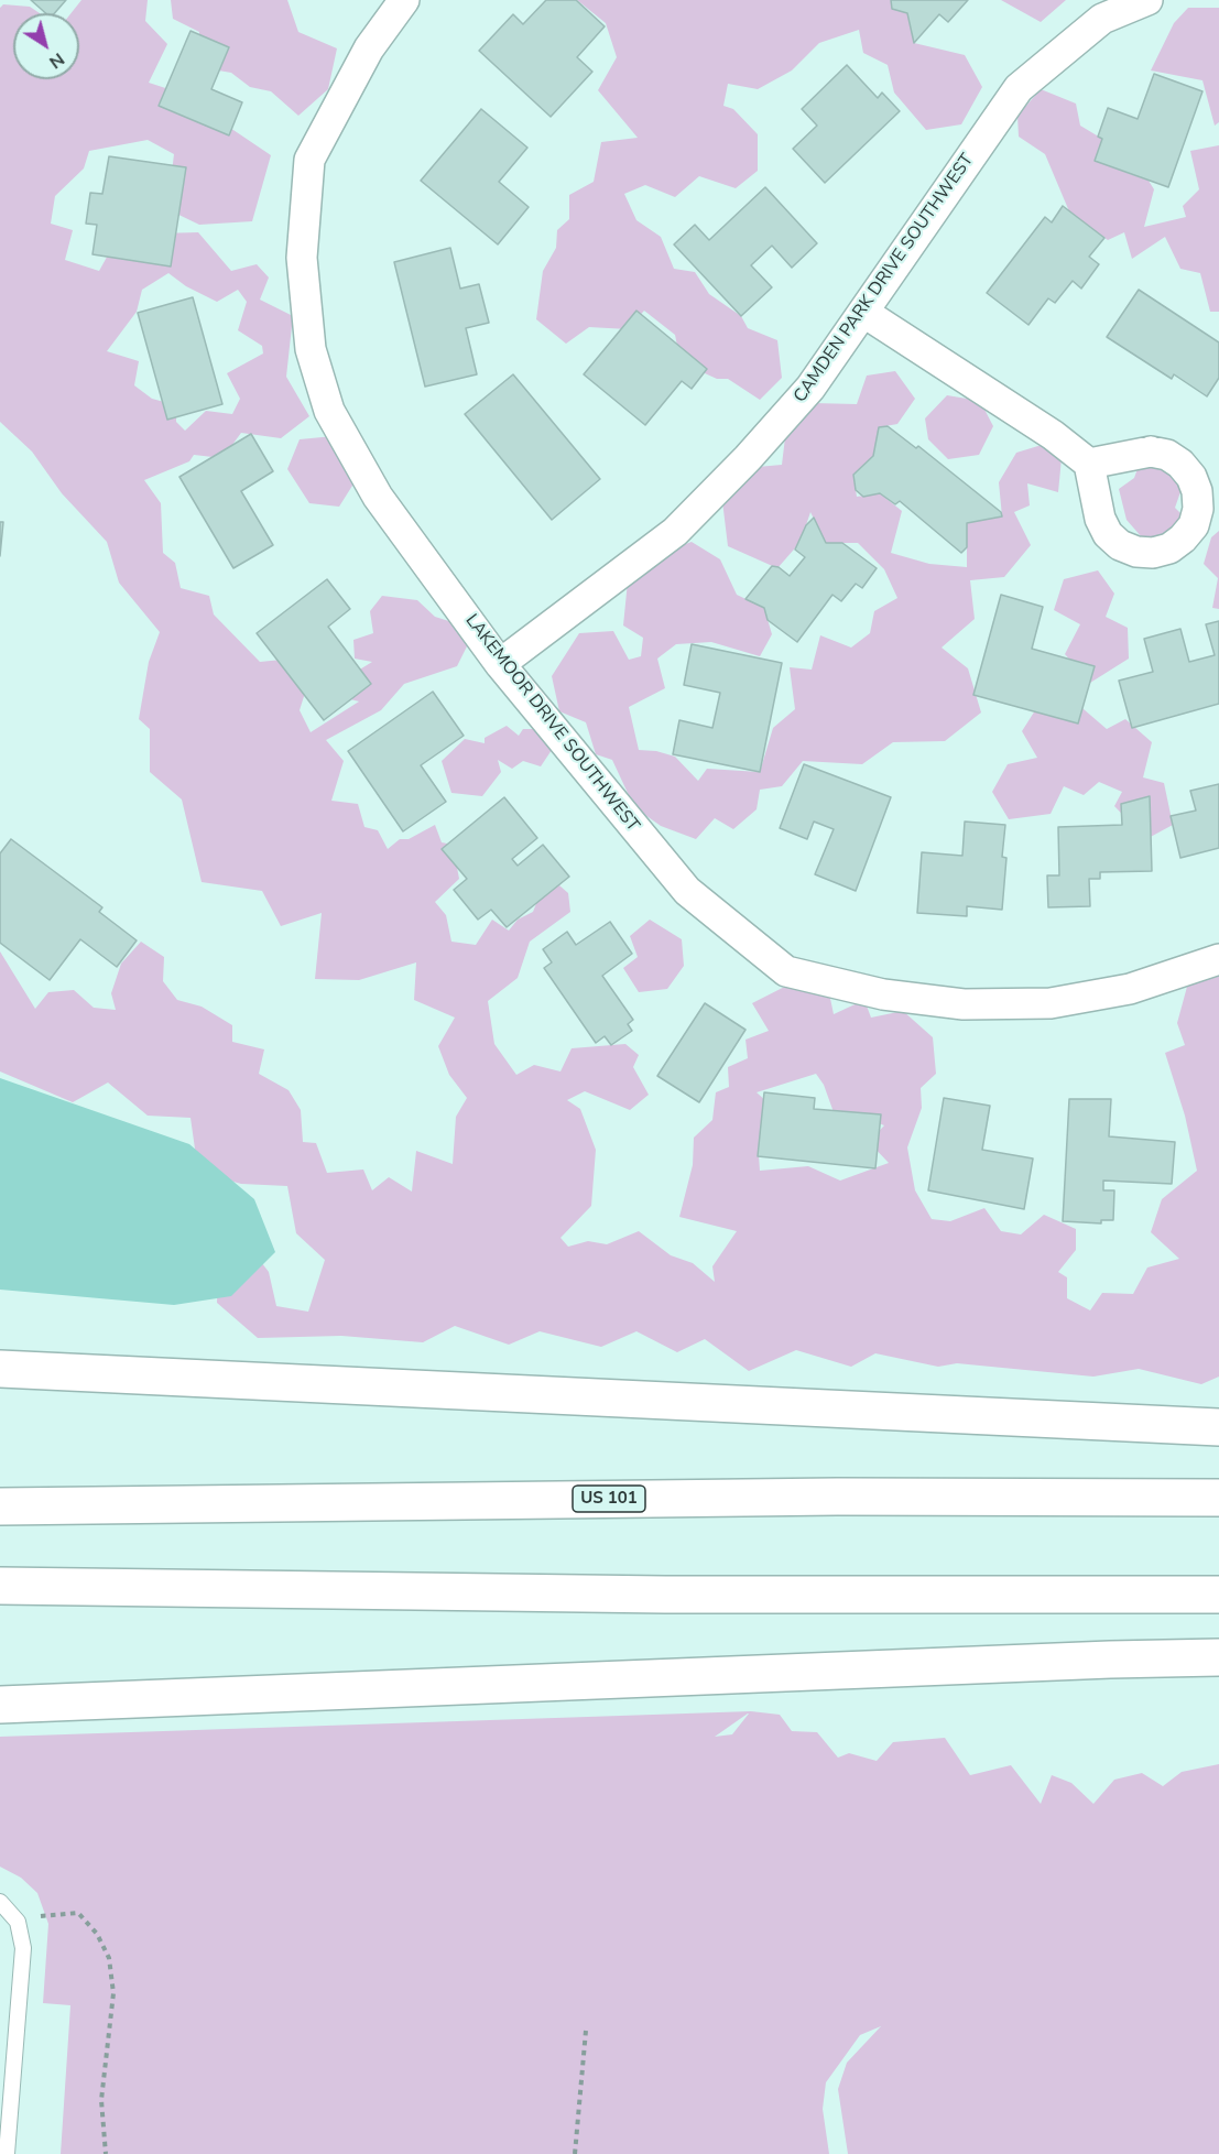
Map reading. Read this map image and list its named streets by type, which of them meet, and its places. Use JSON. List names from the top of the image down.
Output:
{
  "streets": {
    "highway": ["US 101"],
    "street": ["CAMDEN PARK DRIVE SOUTHWEST", "LAKEMOOR DRIVE SOUTHWEST"]
  },
  "crossings": [
    ["CAMDEN PARK DRIVE SOUTHWEST", "LAKEMOOR DRIVE SOUTHWEST"]
  ],
  "north": "bottom right"
}
